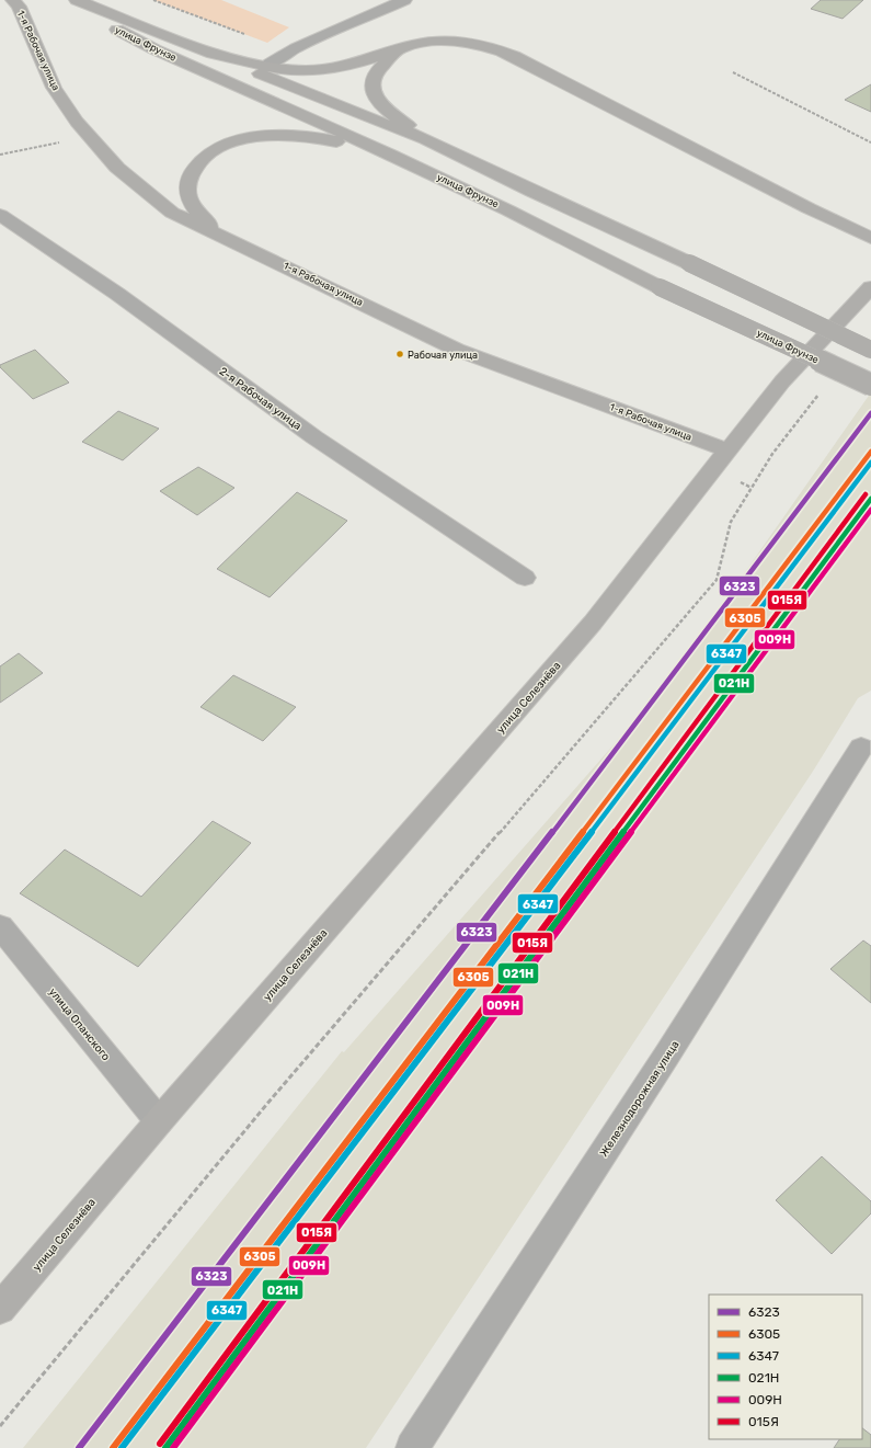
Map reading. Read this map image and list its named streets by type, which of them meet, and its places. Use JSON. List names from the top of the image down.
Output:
{
  "streets": {
    "main road": ["улица Фрунзе", "1-я Рабочая улица", "улица Селезнёва"],
    "street": ["2-я Рабочая улица", "улица Опанского", "Железнодорожная улица"]
  },
  "crossings": [
    ["1-я Рабочая улица", "улица Селезнёва"],
    ["улица Селезнёва", "улица Опанского"]
  ],
  "places": ["Рабочая улица"],
  "lines": [
    "transit line 6323",
    "transit line 6305",
    "transit line 6347",
    "transit line 015Я",
    "transit line 021Н",
    "transit line 009Н"
  ],
  "legend": [
    "6323",
    "6305",
    "6347",
    "021Н",
    "009Н",
    "015Я"
  ]
}
